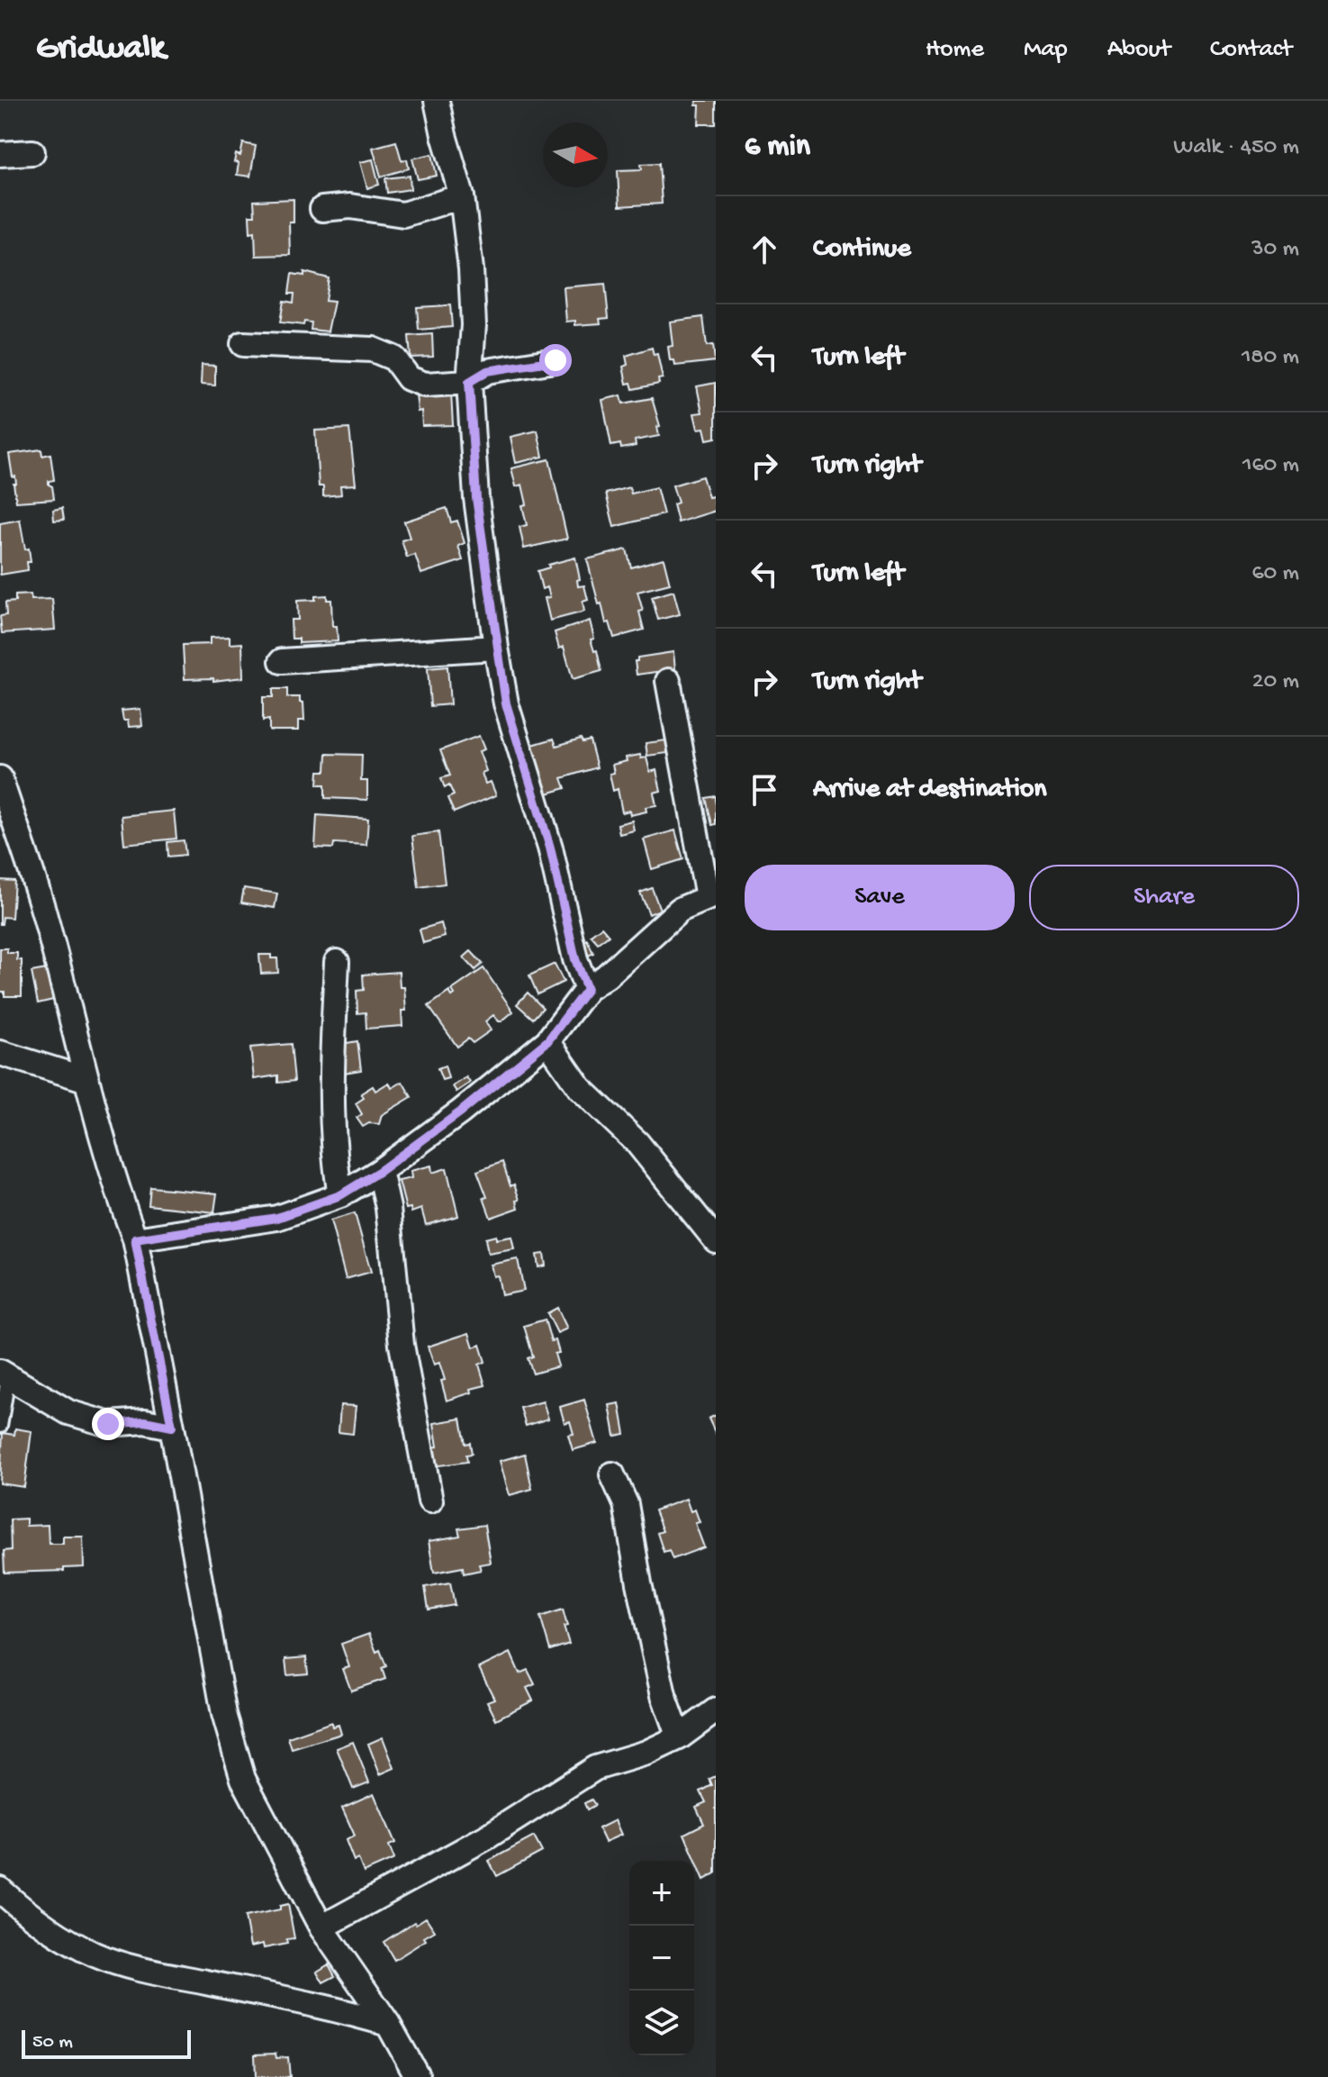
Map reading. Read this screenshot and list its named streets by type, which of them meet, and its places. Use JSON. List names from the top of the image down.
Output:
{
  "scale_bar": "50 m",
  "north": "right",
  "page": {
    "header": "Gridwalk",
    "nav": [
      "Home",
      "Map",
      "About",
      "Contact"
    ],
    "heading": ["6 min", "Walk · 450 m"],
    "list": [
      ["Continue", "30 m"],
      ["Turn left", "180 m"],
      ["Turn right", "160 m"],
      ["Turn left", "60 m"],
      ["Turn right", "20 m"],
      "Arrive at destination"
    ],
    "buttons": ["Save", "Share"],
    "map_buttons": ["+", "−"],
    "scale": "50 m"
  }
}
